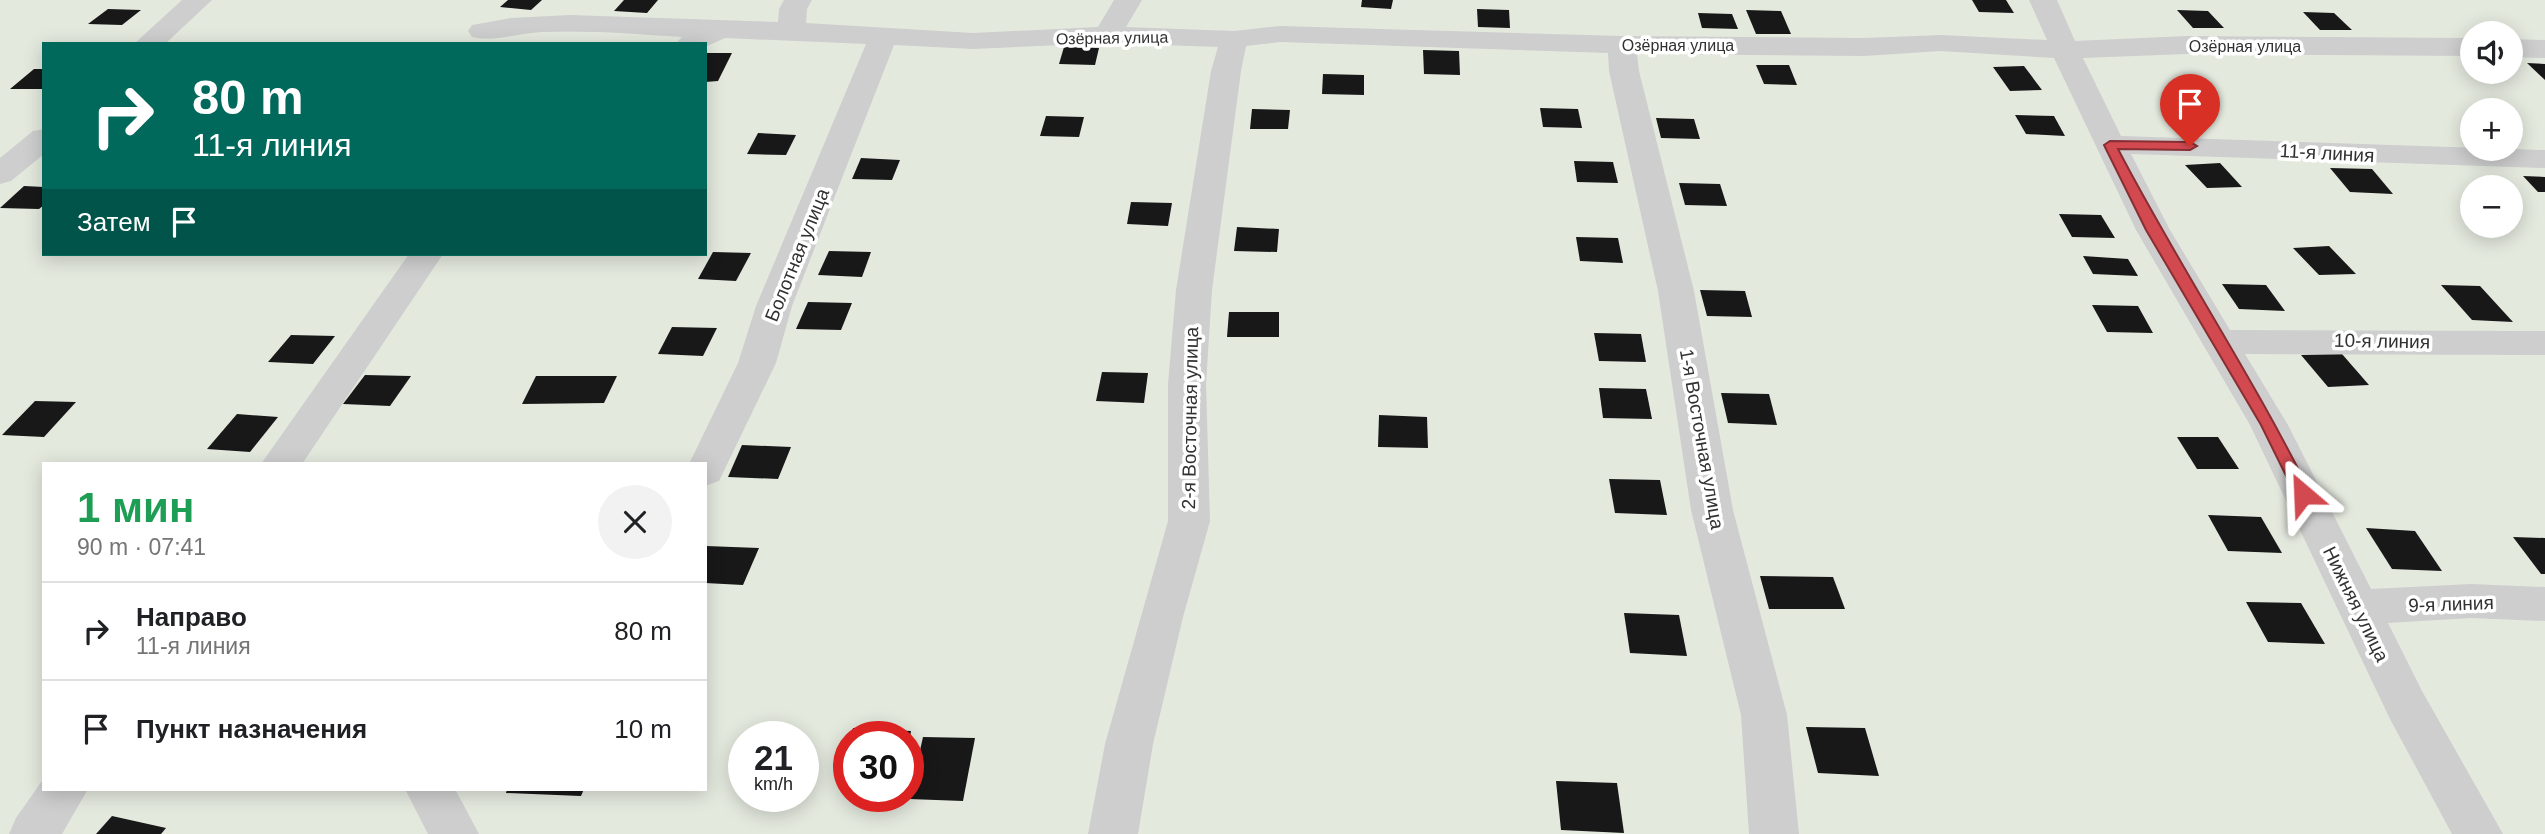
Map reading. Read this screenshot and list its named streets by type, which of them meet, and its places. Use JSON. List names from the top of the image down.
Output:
{
  "streets": {
    "street": [
      "Озёрная улица",
      "11-я линия",
      "Болотная улица",
      "10-я линия",
      "2-я Восточная улица",
      "1-я Восточная улица",
      "Нижняя улица",
      "9-я линия"
    ]
  },
  "crossings": [
    ["Озёрная улица", "Болотная улица"],
    ["Озёрная улица", "2-я Восточная улица"],
    ["Озёрная улица", "1-я Восточная улица"],
    ["Озёрная улица", "Нижняя улица"],
    ["11-я линия", "Нижняя улица"],
    ["10-я линия", "Нижняя улица"],
    ["Нижняя улица", "9-я линия"]
  ],
  "page": {
    "map_buttons": ["+", "−"],
    "turn": ["80 m", "11-я линия"],
    "then": "Затем",
    "heading": ["1 мин", "90 m · 07:41"],
    "list": [
      {
        "name": "Направо",
        "note": "11-я линия",
        "value": "80 m"
      },
      {
        "name": "Пункт назначения",
        "value": "10 m"
      }
    ],
    "speed": "21 km/h",
    "limit": "30"
  }
}
